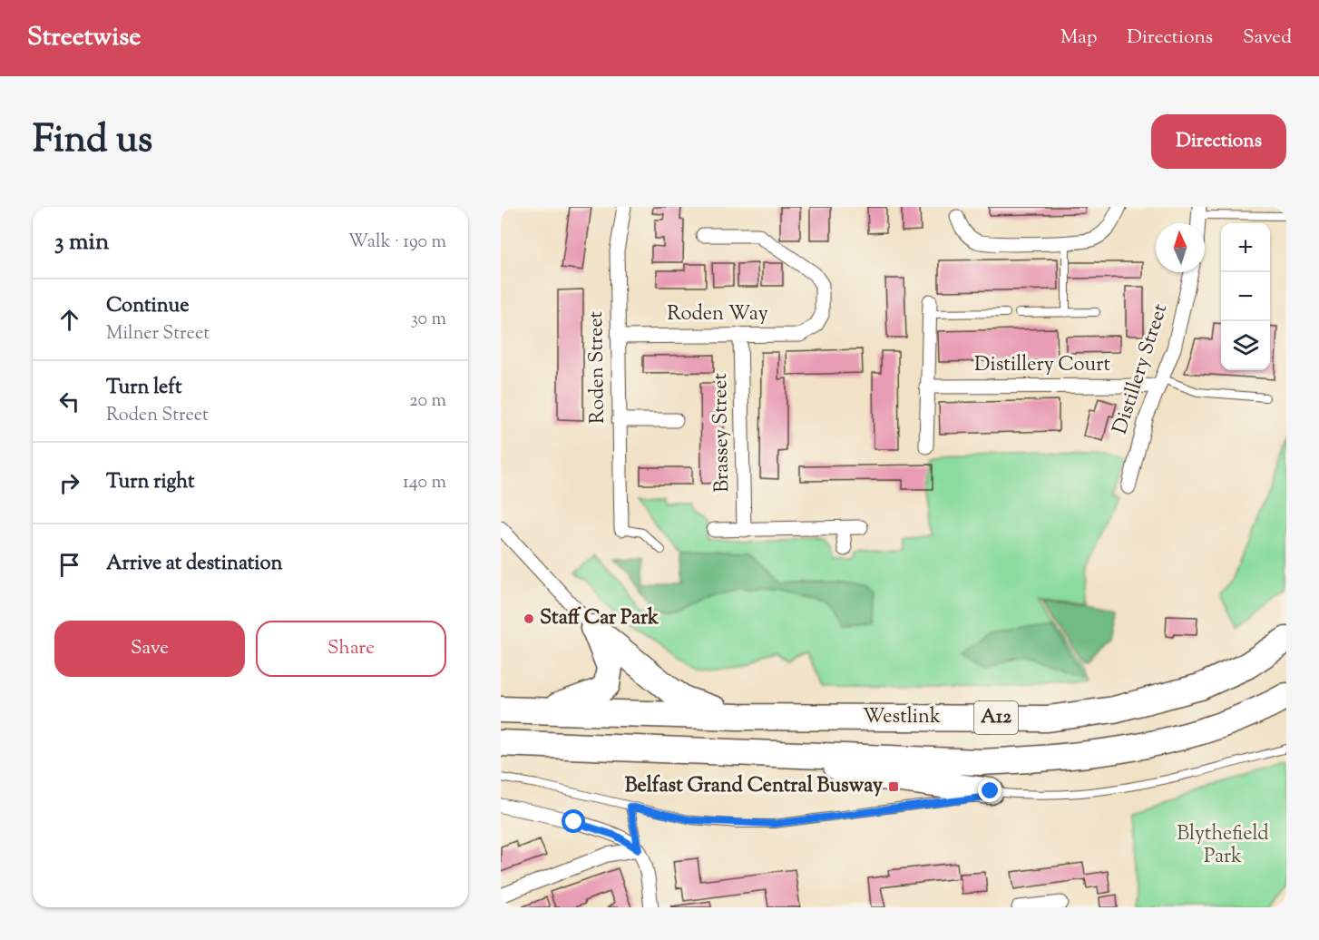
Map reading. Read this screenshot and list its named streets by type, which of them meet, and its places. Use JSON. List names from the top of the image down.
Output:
{
  "streets": {
    "highway": ["Westlink", "A12"],
    "street": [
      "Roden Way",
      "Distillery Court",
      "Roden Street",
      "Distillery Street",
      "Brassey Street"
    ]
  },
  "crossings": [
    ["Roden Way", "Roden Street"],
    ["Roden Way", "Brassey Street"],
    ["Distillery Court", "Distillery Street"]
  ],
  "parks": ["Blythefield Park"],
  "places": {
    "other": ["Staff Car Park"],
    "transit": ["Belfast Grand Central Busway"]
  },
  "north": "top",
  "page": {
    "header": "Streetwise",
    "nav": ["Map", "Directions", "Saved"],
    "title": "Find us",
    "buttons": [
      "Directions",
      ["Save", "Share"]
    ],
    "heading": ["3 min", "Walk · 190 m"],
    "map_buttons": ["+", "−"],
    "list": [
      ["Continue", "Milner Street", "30 m"],
      ["Turn left", "Roden Street", "20 m"],
      ["Turn right", "140 m"],
      "Arrive at destination"
    ]
  }
}
